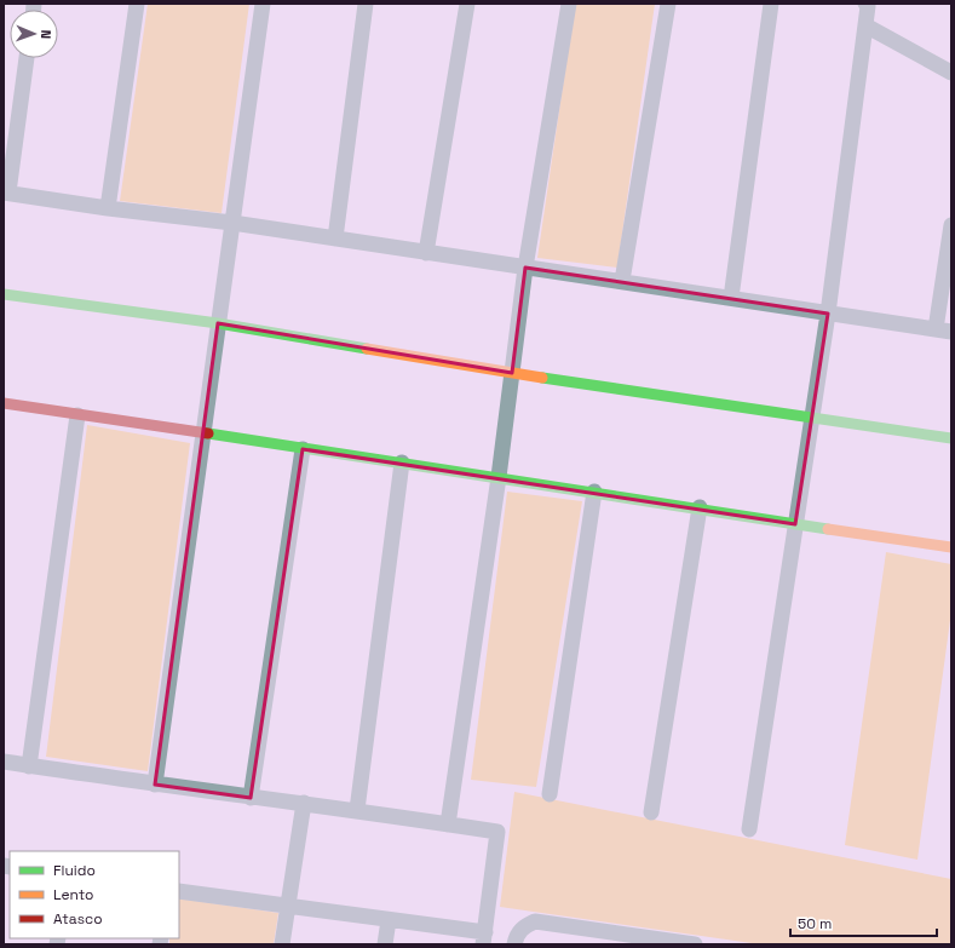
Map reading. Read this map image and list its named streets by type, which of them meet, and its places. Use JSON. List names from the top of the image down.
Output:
{
  "legend": ["Fluido", "Lento", "Atasco"],
  "scale_bar": "50 m",
  "north": "right"
}
